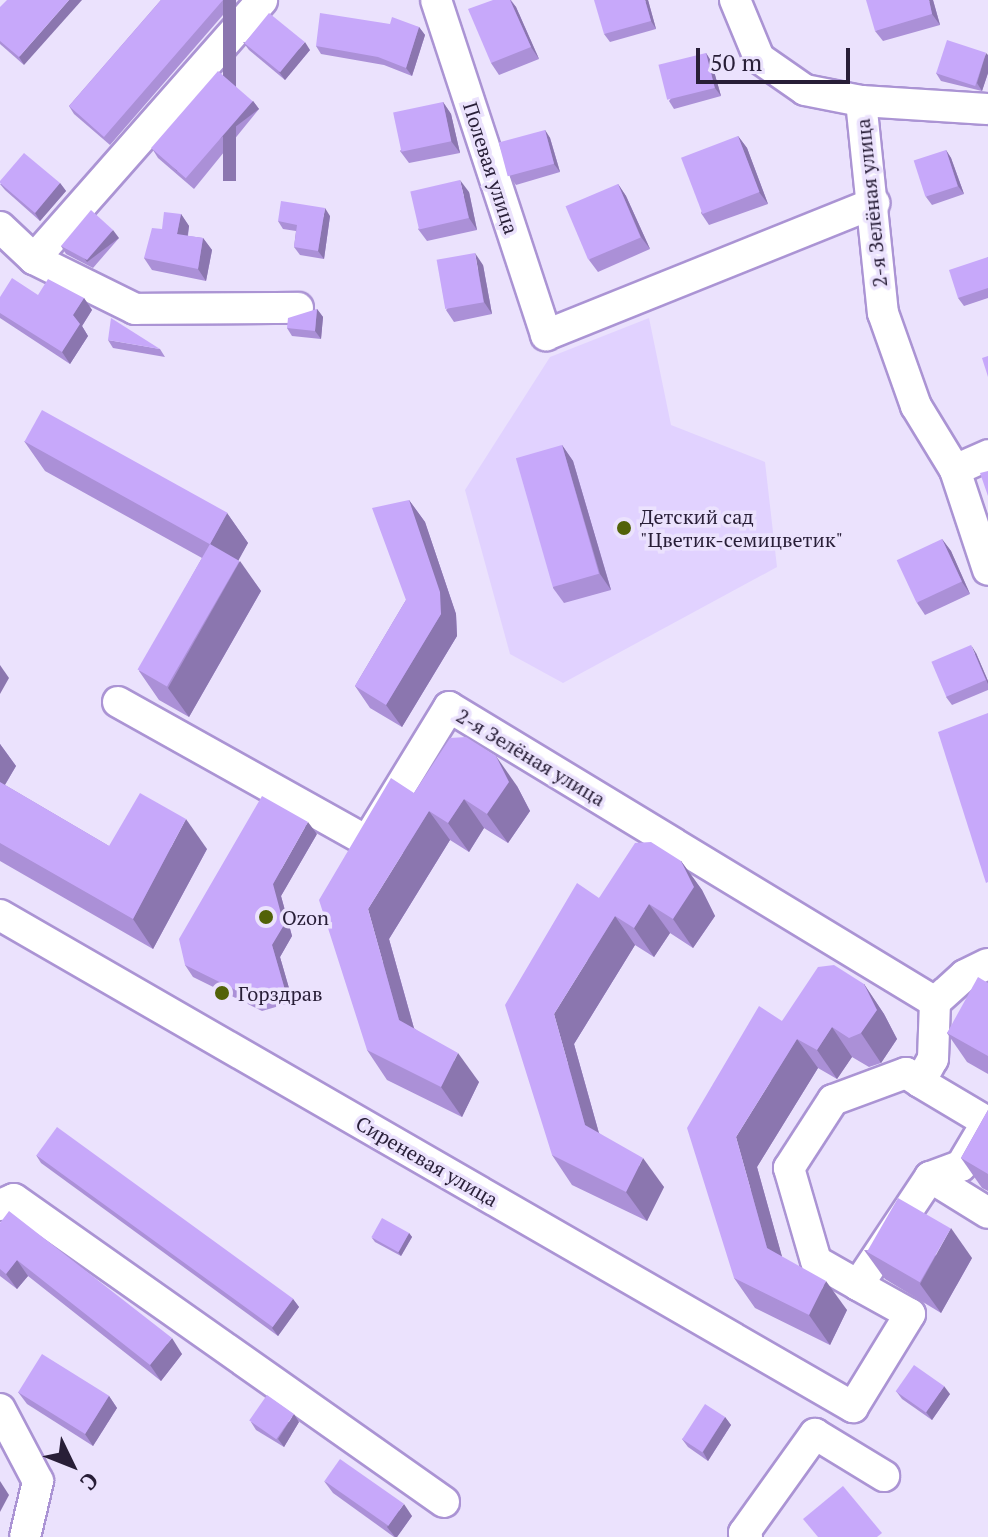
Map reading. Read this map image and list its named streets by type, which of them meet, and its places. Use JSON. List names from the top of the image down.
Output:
{
  "streets": {
    "street": ["Полевая улица", "2-я Зелёная улица", "Сиреневая улица"]
  },
  "crossings": [
    ["Полевая улица", "2-я Зелёная улица"]
  ],
  "places": ["Детский сад \"Цветик-семицветик\"", "Ozon", "Горздрав"],
  "scale_bar": "50 m",
  "north": "bottom right"
}
